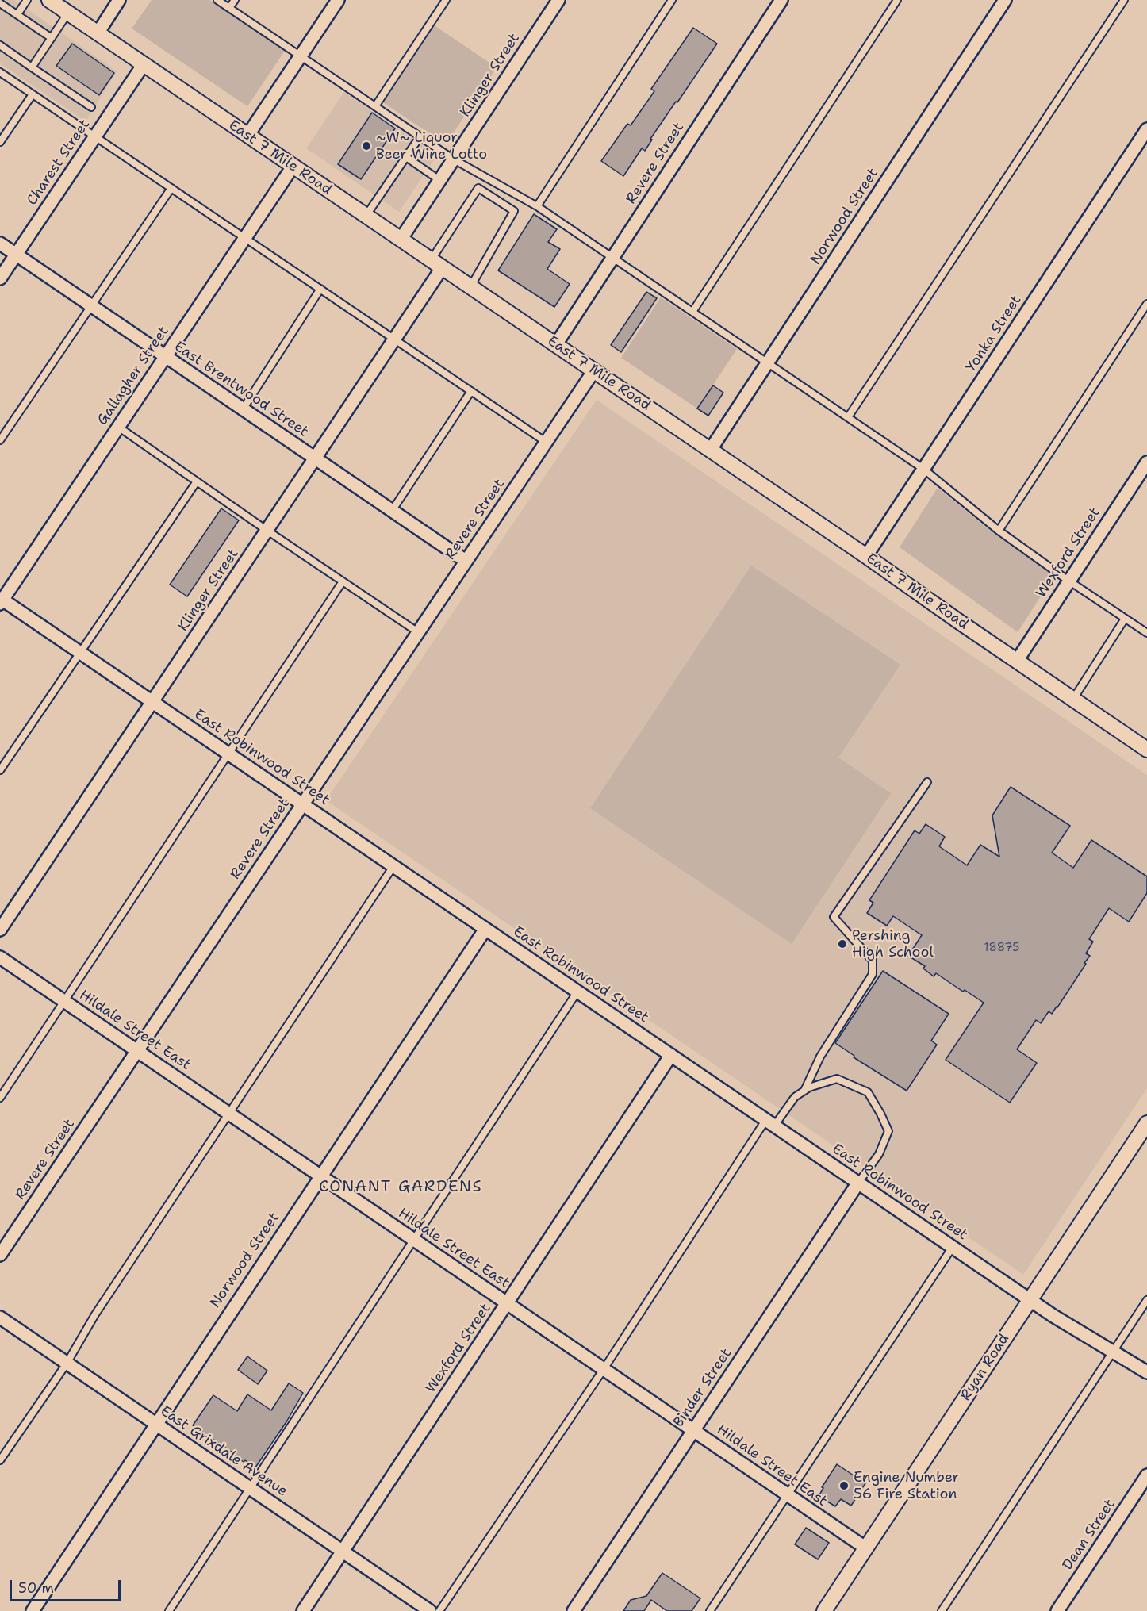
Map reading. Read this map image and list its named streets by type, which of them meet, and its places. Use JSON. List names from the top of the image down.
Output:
{
  "streets": {
    "street": [
      "Klinger Street",
      "East 7 Mile Road",
      "Charest Street",
      "Revere Street",
      "Norwood Street",
      "Yonka Street",
      "Gallagher Street",
      "East Brentwood Street",
      "Wexford Street",
      "East Robinwood Street",
      "Hildale Street East",
      "Ryan Road",
      "Binder Street",
      "East Grixdale Avenue",
      "Dean Street"
    ]
  },
  "crossings": [
    ["Klinger Street", "East 7 Mile Road"],
    ["Klinger Street", "East Brentwood Street"],
    ["Klinger Street", "East Robinwood Street"],
    ["East 7 Mile Road", "Charest Street"],
    ["East 7 Mile Road", "Revere Street"],
    ["East 7 Mile Road", "Norwood Street"],
    ["East 7 Mile Road", "Yonka Street"],
    ["East 7 Mile Road", "Gallagher Street"],
    ["East 7 Mile Road", "Wexford Street"],
    ["Charest Street", "East Brentwood Street"],
    ["Revere Street", "East Brentwood Street"],
    ["Revere Street", "East Robinwood Street"],
    ["Revere Street", "Hildale Street East"],
    ["Norwood Street", "East Robinwood Street"],
    ["Norwood Street", "Hildale Street East"],
    ["Norwood Street", "East Grixdale Avenue"],
    ["Gallagher Street", "East Brentwood Street"],
    ["Gallagher Street", "East Robinwood Street"],
    ["Wexford Street", "East Robinwood Street"],
    ["Wexford Street", "Hildale Street East"],
    ["Wexford Street", "East Grixdale Avenue"],
    ["East Robinwood Street", "Ryan Road"],
    ["East Robinwood Street", "Binder Street"],
    ["Hildale Street East", "Ryan Road"],
    ["Hildale Street East", "Binder Street"]
  ],
  "districts": ["CONANT GARDENS"],
  "places": ["~W~ Liquor Beer Wine Lotto", "Pershing High School", "Engine Number 56 Fire Station"],
  "house_numbers": ["18875"],
  "scale_bar": "50 m"
}
